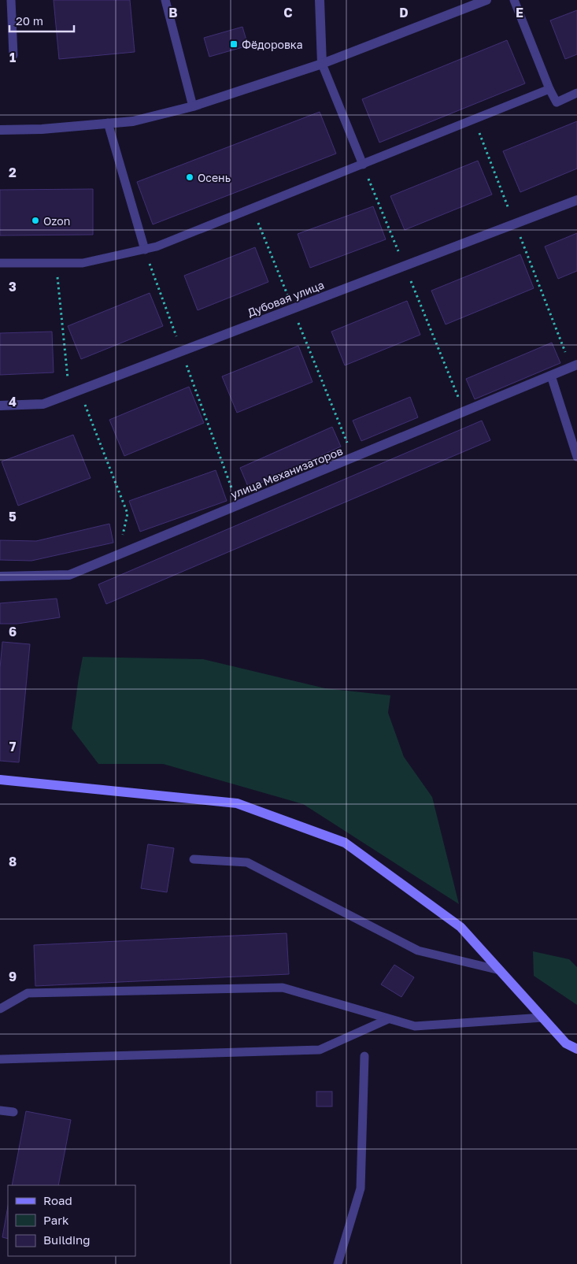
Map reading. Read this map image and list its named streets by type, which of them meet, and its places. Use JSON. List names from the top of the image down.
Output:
{
  "streets": {
    "street": ["Дубовая улица", "улица Механизаторов"]
  },
  "places": {
    "transit": ["Фёдоровка"],
    "other": ["Осень", "Ozon"]
  },
  "legend": ["Road", "Park", "Building"],
  "scale_bar": "20 m",
  "grid": {
    "columns": [
      "B",
      "C",
      "D",
      "E"
    ],
    "rows": [
      "1",
      "2",
      "3",
      "4",
      "5",
      "6",
      "7",
      "8",
      "9"
    ]
  }
}
